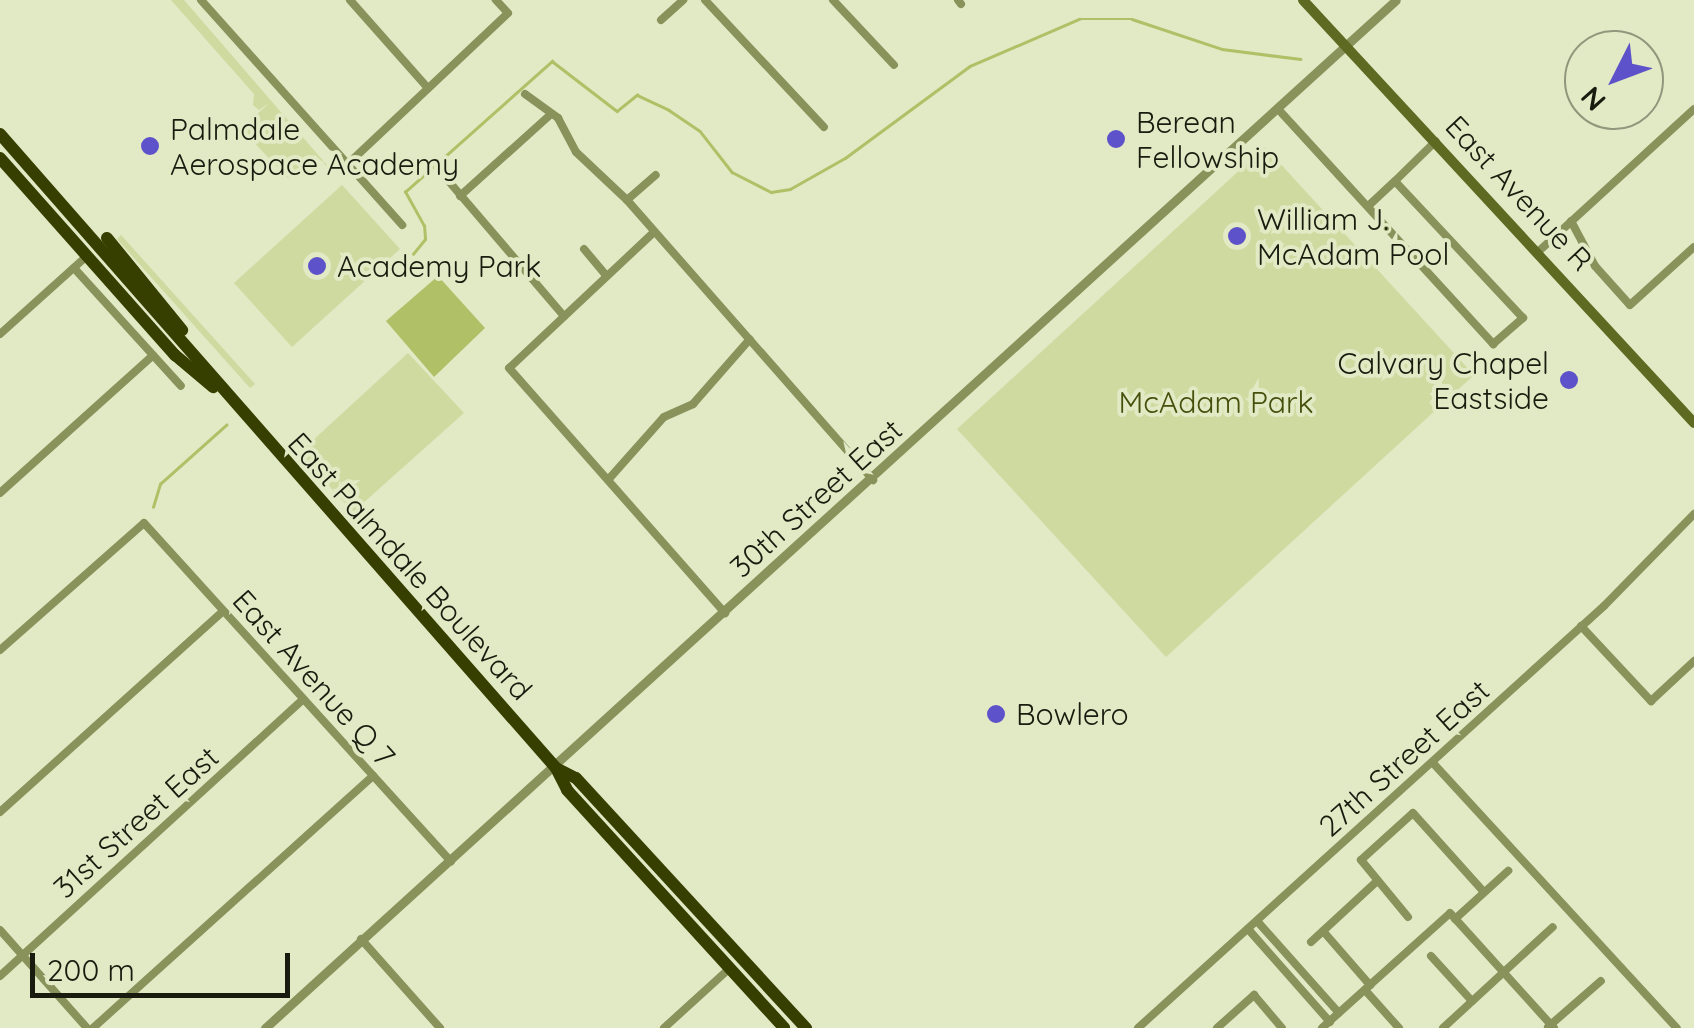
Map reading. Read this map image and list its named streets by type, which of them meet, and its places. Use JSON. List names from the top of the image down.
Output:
{
  "streets": {
    "highway": ["East Palmdale Boulevard"],
    "main road": ["East Avenue R"],
    "street": [
      "30th Street East",
      "East Avenue Q 7",
      "27th Street East",
      "31st Street East"
    ]
  },
  "crossings": [
    ["East Avenue R", "30th Street East"],
    ["30th Street East", "East Palmdale Boulevard"],
    ["30th Street East", "East Avenue Q 7"],
    ["East Avenue Q 7", "31st Street East"]
  ],
  "parks": ["McAdam Park"],
  "places": [
    "Berean Fellowship",
    "Palmdale Aerospace Academy",
    "William J. McAdam Pool",
    "Academy Park",
    "Calvary Chapel Eastside",
    "Bowlero"
  ],
  "scale_bar": "200 m",
  "north": "bottom left"
}
